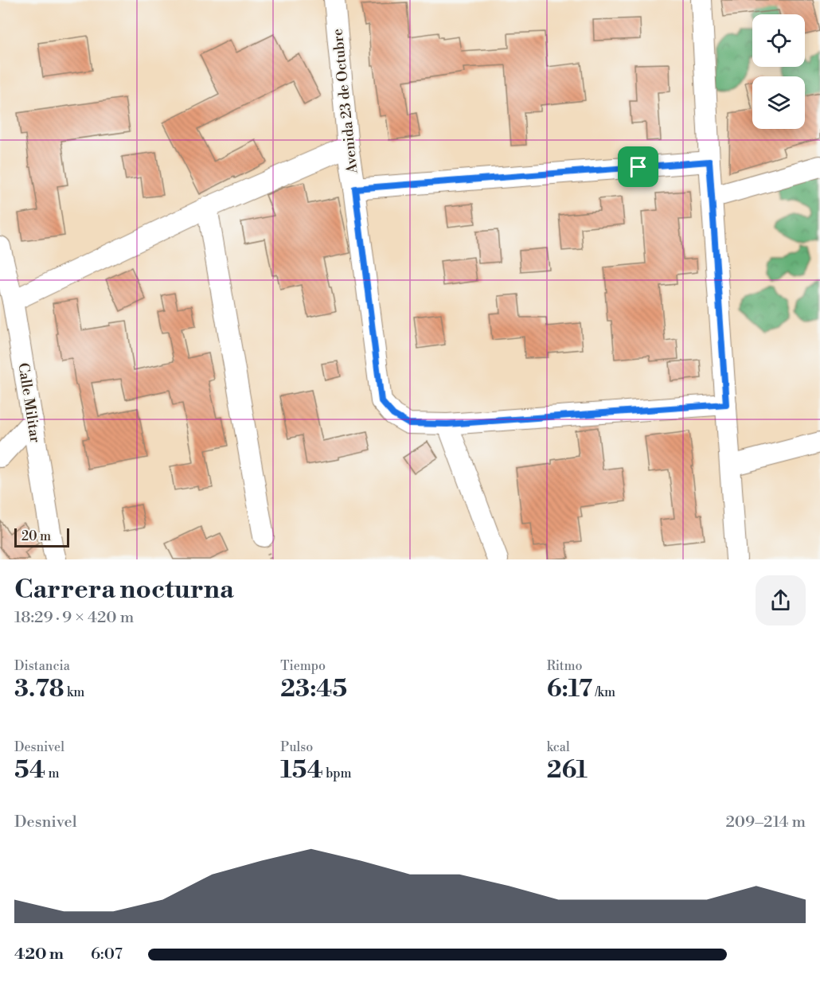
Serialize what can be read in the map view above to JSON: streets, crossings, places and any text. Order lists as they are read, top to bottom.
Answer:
{
  "streets": {
    "street": ["Avenida 23 de Octubre", "Calle Militar"]
  },
  "scale_bar": "20 m",
  "page": {
    "scale": "20 m",
    "heading": ["Carrera nocturna", "18:29 · 9 × 420 m"],
    "stats": [
      ["Distancia", "3.78 km"],
      ["Tiempo", "23:45"],
      ["Ritmo", "6:17 /km"],
      ["Desnivel", "54 m"],
      ["Pulso", "154 bpm"],
      ["kcal", "261"]
    ],
    "chart": ["Desnivel", "209–214 m"],
    "list": [
      {
        "name": "420 m",
        "note": "6:07"
      }
    ]
  }
}
